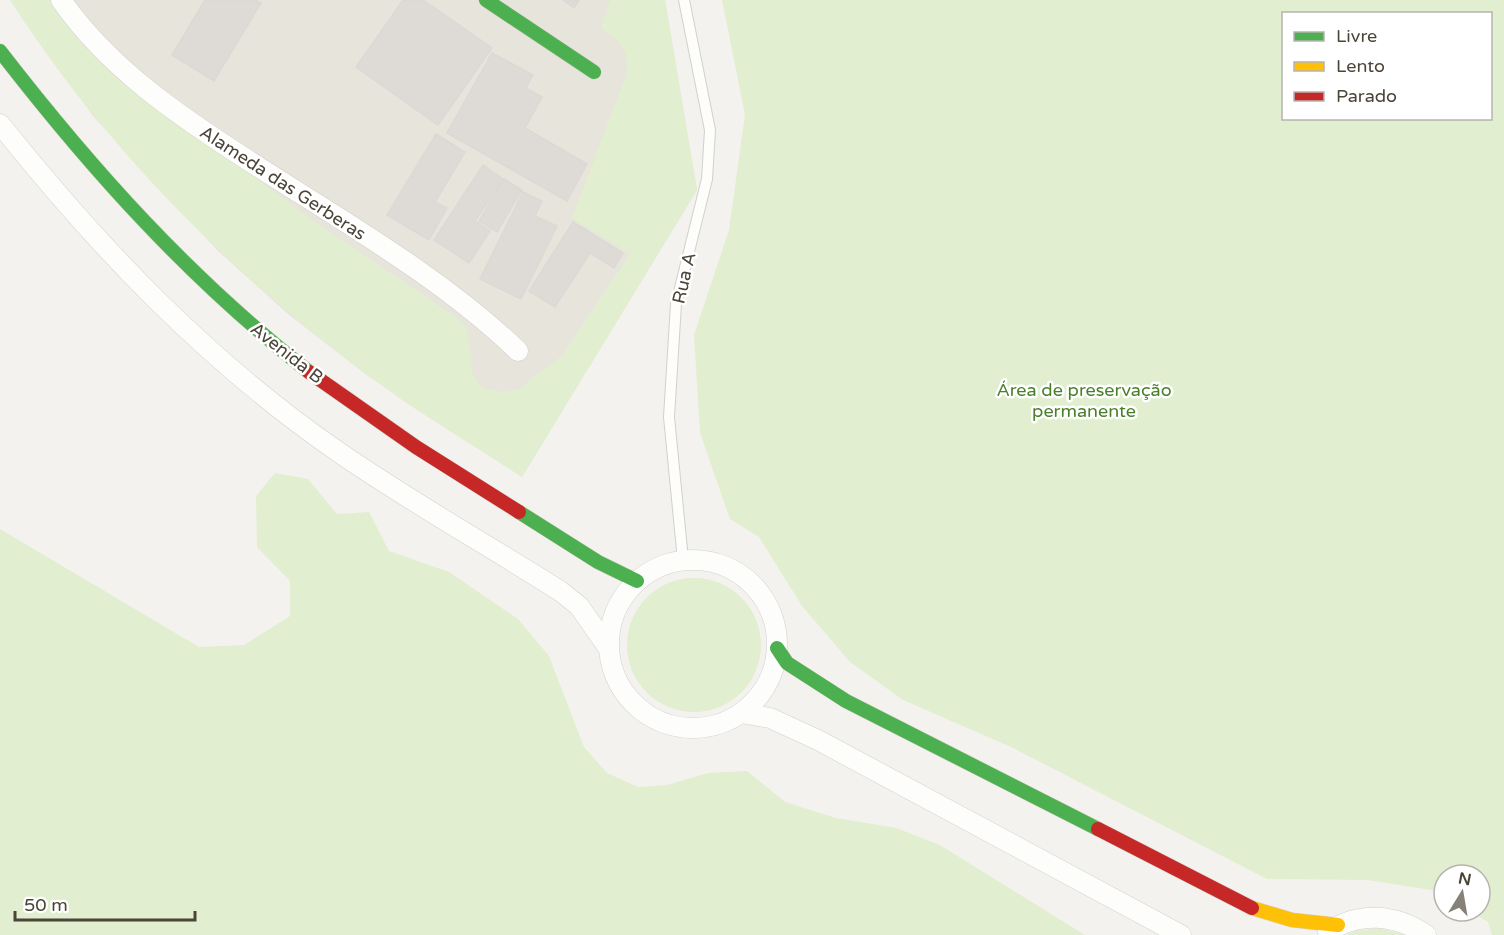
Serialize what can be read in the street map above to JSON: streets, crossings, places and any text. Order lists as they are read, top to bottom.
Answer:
{
  "streets": {
    "street": ["Alameda das Gerberas", "Avenida B"],
    "lane": ["Rua A"]
  },
  "crossings": [
    ["Rua A", "Avenida B"]
  ],
  "parks": ["Área de preservação permanente"],
  "legend": ["Livre", "Lento", "Parado"],
  "scale_bar": "50 m",
  "north": "top"
}
